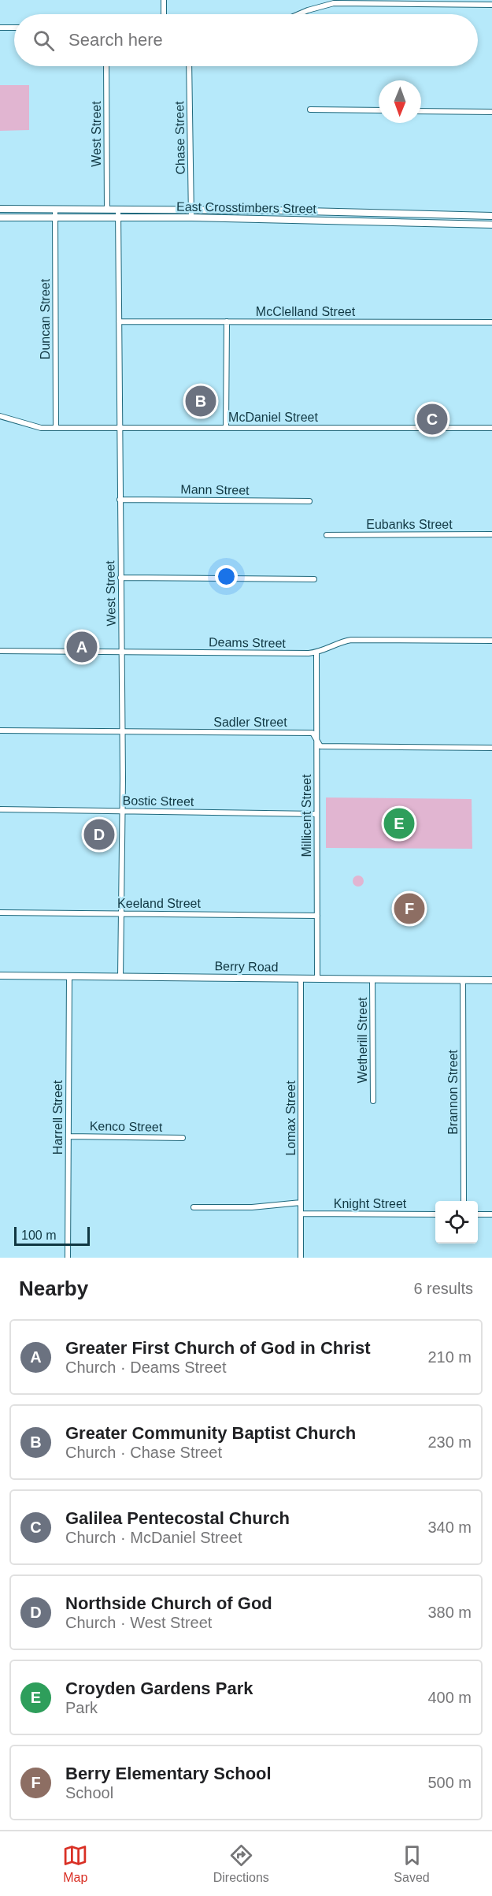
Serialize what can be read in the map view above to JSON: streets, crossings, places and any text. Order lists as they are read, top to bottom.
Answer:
{
  "streets": {
    "main road": ["East Crosstimbers Street", "Berry Road"],
    "street": [
      "West Street",
      "Chase Street",
      "McClelland Street",
      "Duncan Street",
      "McDaniel Street",
      "Mann Street",
      "Eubanks Street",
      "Deams Street",
      "Sadler Street",
      "Bostic Street",
      "Millicent Street",
      "Keeland Street",
      "Wetherill Street",
      "Brannon Street",
      "Harrell Street",
      "Lomax Street",
      "Kenco Street",
      "Knight Street"
    ]
  },
  "crossings": [
    ["West Street", "East Crosstimbers Street"],
    ["West Street", "McClelland Street"],
    ["West Street", "McDaniel Street"],
    ["West Street", "Mann Street"],
    ["West Street", "Deams Street"],
    ["West Street", "Sadler Street"],
    ["West Street", "Bostic Street"],
    ["West Street", "Keeland Street"],
    ["West Street", "Berry Road"],
    ["Chase Street", "East Crosstimbers Street"],
    ["East Crosstimbers Street", "Duncan Street"],
    ["Duncan Street", "McDaniel Street"],
    ["Deams Street", "Millicent Street"],
    ["Sadler Street", "Millicent Street"],
    ["Bostic Street", "Millicent Street"],
    ["Millicent Street", "Keeland Street"],
    ["Millicent Street", "Berry Road"],
    ["Berry Road", "Wetherill Street"],
    ["Berry Road", "Brannon Street"],
    ["Berry Road", "Harrell Street"],
    ["Berry Road", "Lomax Street"],
    ["Harrell Street", "Kenco Street"],
    ["Lomax Street", "Knight Street"]
  ],
  "scale_bar": "100 m",
  "north": "bottom",
  "page": {
    "search": "Search here",
    "pins": [
      "B",
      "C",
      "A",
      "E",
      "D",
      "F"
    ],
    "scale": "100 m",
    "heading": ["Nearby", "6 results"],
    "list": [
      {
        "mark": "A",
        "name": "Greater First Church of God in Christ",
        "note": "Church · Deams Street",
        "value": "210 m"
      },
      {
        "mark": "B",
        "name": "Greater Community Baptist Church",
        "note": "Church · Chase Street",
        "value": "230 m"
      },
      {
        "mark": "C",
        "name": "Galilea Pentecostal Church",
        "note": "Church · McDaniel Street",
        "value": "340 m"
      },
      {
        "mark": "D",
        "name": "Northside Church of God",
        "note": "Church · West Street",
        "value": "380 m"
      },
      {
        "mark": "E",
        "name": "Croyden Gardens Park",
        "note": "Park",
        "value": "400 m"
      },
      {
        "mark": "F",
        "name": "Berry Elementary School",
        "note": "School",
        "value": "500 m"
      }
    ],
    "nav": ["Map", "Directions", "Saved"]
  }
}
